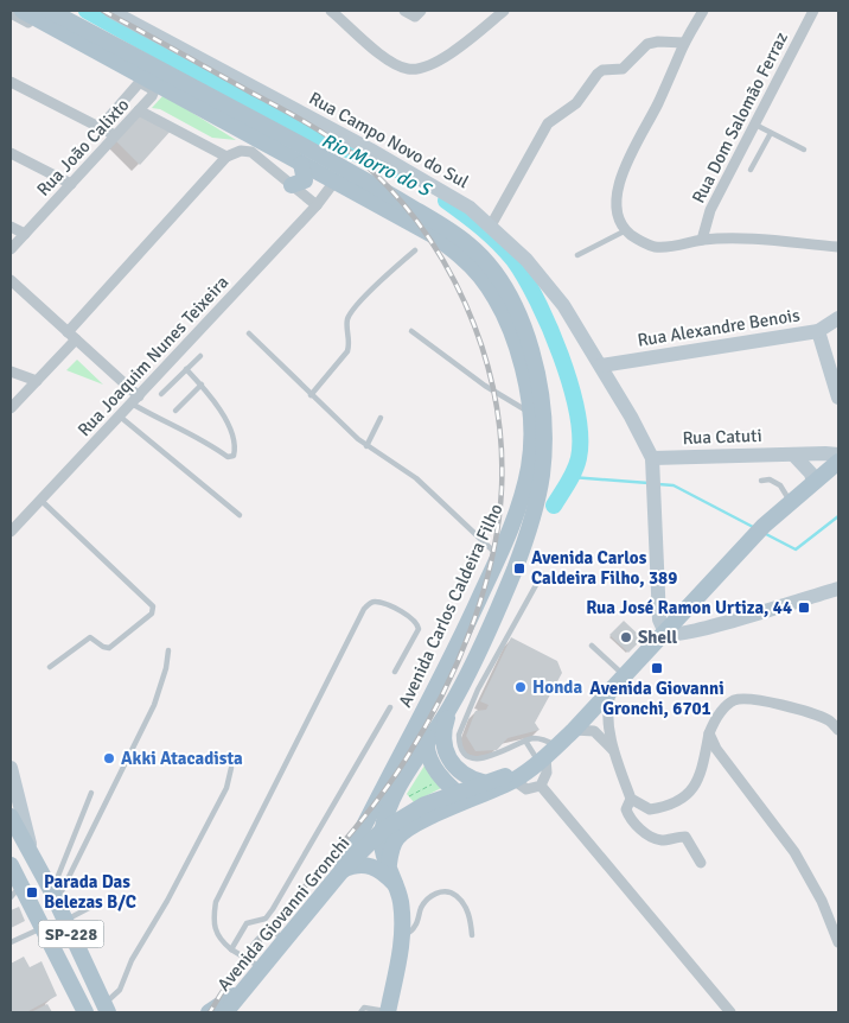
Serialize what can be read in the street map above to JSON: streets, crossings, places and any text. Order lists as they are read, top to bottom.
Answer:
{
  "streets": {
    "main road": ["Avenida Carlos Caldeira Filho", "Avenida Giovanni Gronchi", "SP-228"],
    "street": [
      "Rua Dom Salomão Ferraz",
      "Rua Campo Novo do Sul",
      "Rua João Calixto",
      "Rua Alexandre Benois",
      "Rua Joaquim Nunes Teixeira",
      "Rua Catuti"
    ]
  },
  "crossings": [
    ["Rua Campo Novo do Sul", "Rua Alexandre Benois"],
    ["Rua Campo Novo do Sul", "Rua Catuti"],
    ["Rua Campo Novo do Sul", "Avenida Giovanni Gronchi"],
    ["Rua Joaquim Nunes Teixeira", "Avenida Carlos Caldeira Filho"],
    ["Avenida Carlos Caldeira Filho", "Avenida Giovanni Gronchi"]
  ],
  "water": ["Rio Morro do S"],
  "places": {
    "transit": [
      "Avenida Carlos Caldeira Filho, 389",
      "Rua José Ramon Urtiza, 44",
      "Avenida Giovanni Gronchi, 6701",
      "Parada Das Belezas B/C"
    ],
    "other": ["Shell", "Honda", "Akki Atacadista"]
  }
}
